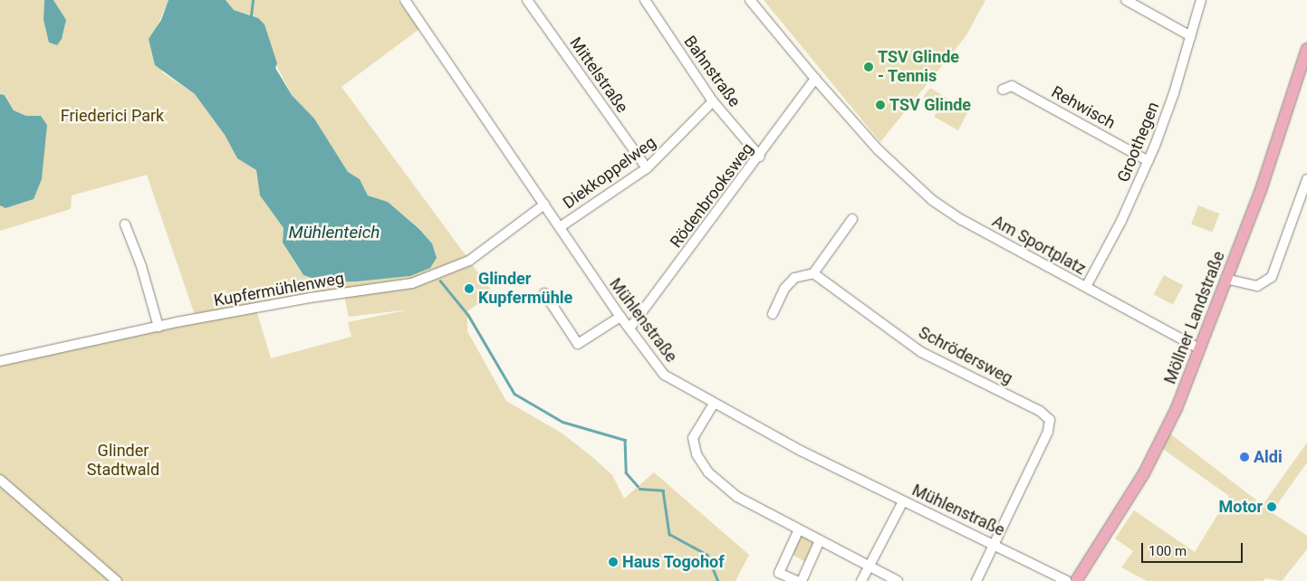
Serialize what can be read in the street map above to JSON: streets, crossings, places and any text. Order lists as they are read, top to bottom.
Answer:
{
  "streets": {
    "main road": ["Möllner Landstraße"],
    "street": [
      "Bahnstraße",
      "Mittelstraße",
      "Rehwisch",
      "Groothegen",
      "Diekkoppelweg",
      "Rödenbrooksweg",
      "Am Sportplatz",
      "Kupfermühlenweg",
      "Mühlenstraße",
      "Schrödersweg"
    ]
  },
  "crossings": [
    ["Bahnstraße", "Diekkoppelweg"],
    ["Bahnstraße", "Rödenbrooksweg"],
    ["Mittelstraße", "Diekkoppelweg"],
    ["Rehwisch", "Groothegen"],
    ["Groothegen", "Am Sportplatz"],
    ["Diekkoppelweg", "Mühlenstraße"],
    ["Rödenbrooksweg", "Am Sportplatz"],
    ["Rödenbrooksweg", "Mühlenstraße"],
    ["Am Sportplatz", "Möllner Landstraße"],
    ["Kupfermühlenweg", "Mühlenstraße"],
    ["Mühlenstraße", "Schrödersweg"]
  ],
  "water": ["Mühlenteich"],
  "parks": ["Friederici Park", "Glinder Stadtwald"],
  "places": [
    "TSV Glinde - Tennis",
    "TSV Glinde",
    "Glinder Kupfermühle",
    "Aldi",
    "Motor",
    "Haus Togohof"
  ],
  "scale_bar": "100 m"
}
